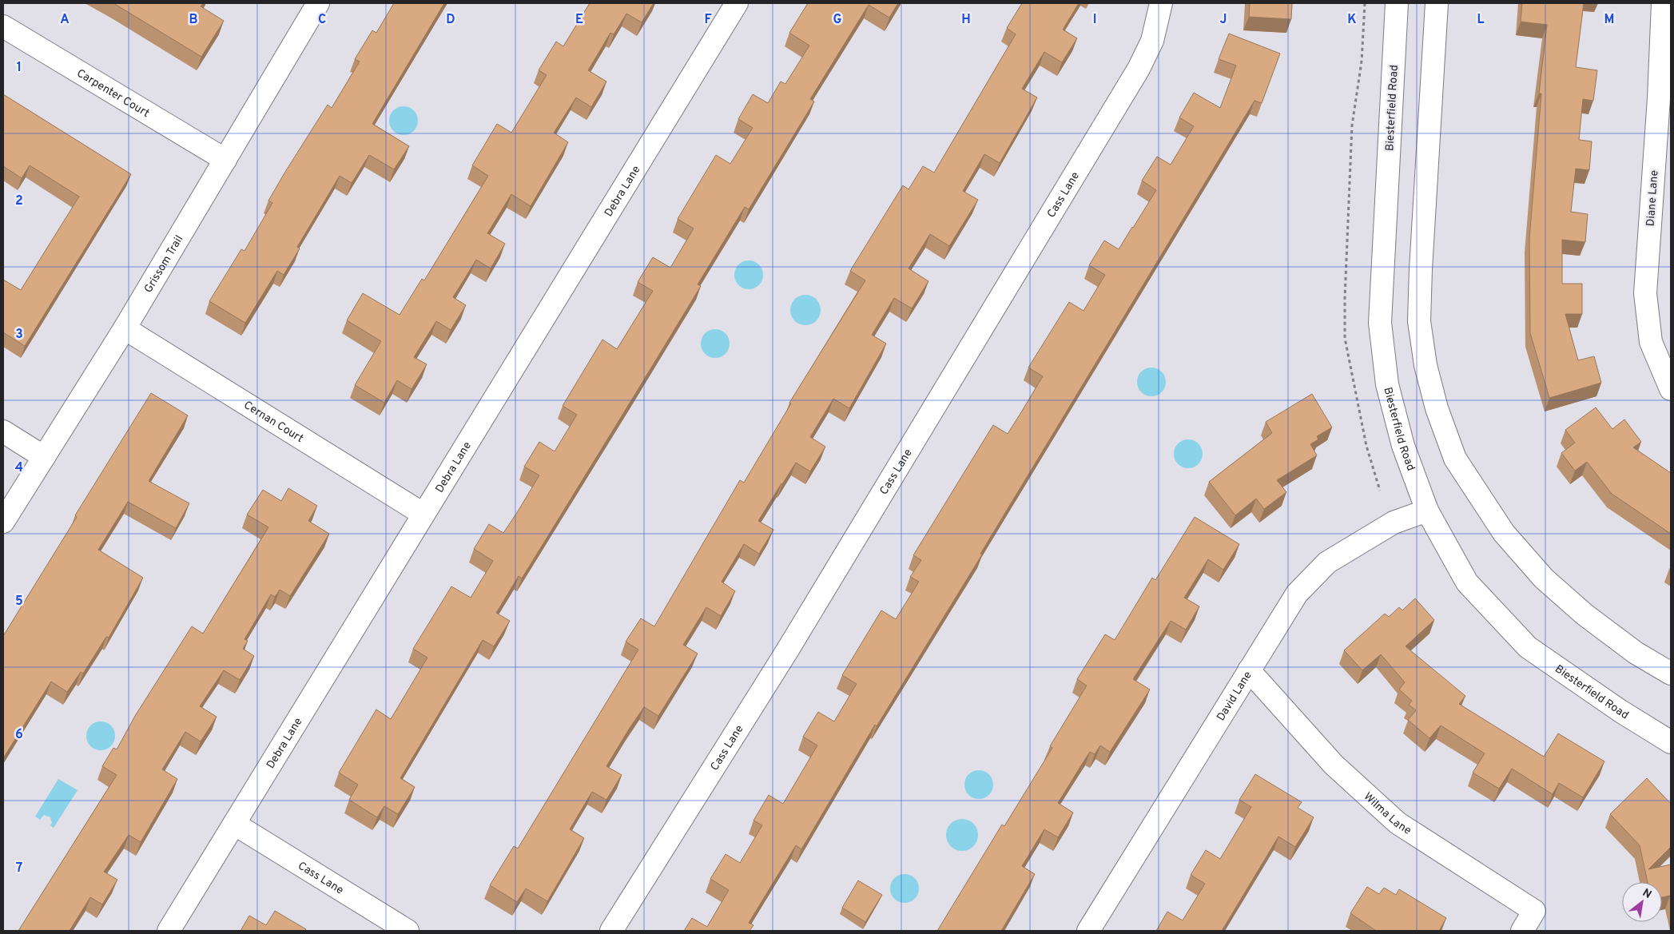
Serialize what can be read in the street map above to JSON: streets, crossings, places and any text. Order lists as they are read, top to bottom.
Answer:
{
  "streets": {
    "street": [
      "Carpenter Court",
      "Biesterfield Road",
      "Debra Lane",
      "Cass Lane",
      "Diane Lane",
      "Grissom Trail",
      "Cernan Court",
      "David Lane",
      "Wilma Lane"
    ]
  },
  "crossings": [
    ["Carpenter Court", "Grissom Trail"],
    ["Biesterfield Road", "David Lane"],
    ["Debra Lane", "Cass Lane"],
    ["Debra Lane", "Cernan Court"],
    ["Grissom Trail", "Cernan Court"],
    ["David Lane", "Wilma Lane"]
  ],
  "north": "top right",
  "grid": {
    "columns": [
      "A",
      "B",
      "C",
      "D",
      "E",
      "F",
      "G",
      "H",
      "I",
      "J",
      "K",
      "L",
      "M"
    ],
    "rows": [
      "1",
      "2",
      "3",
      "4",
      "5",
      "6",
      "7"
    ]
  }
}
